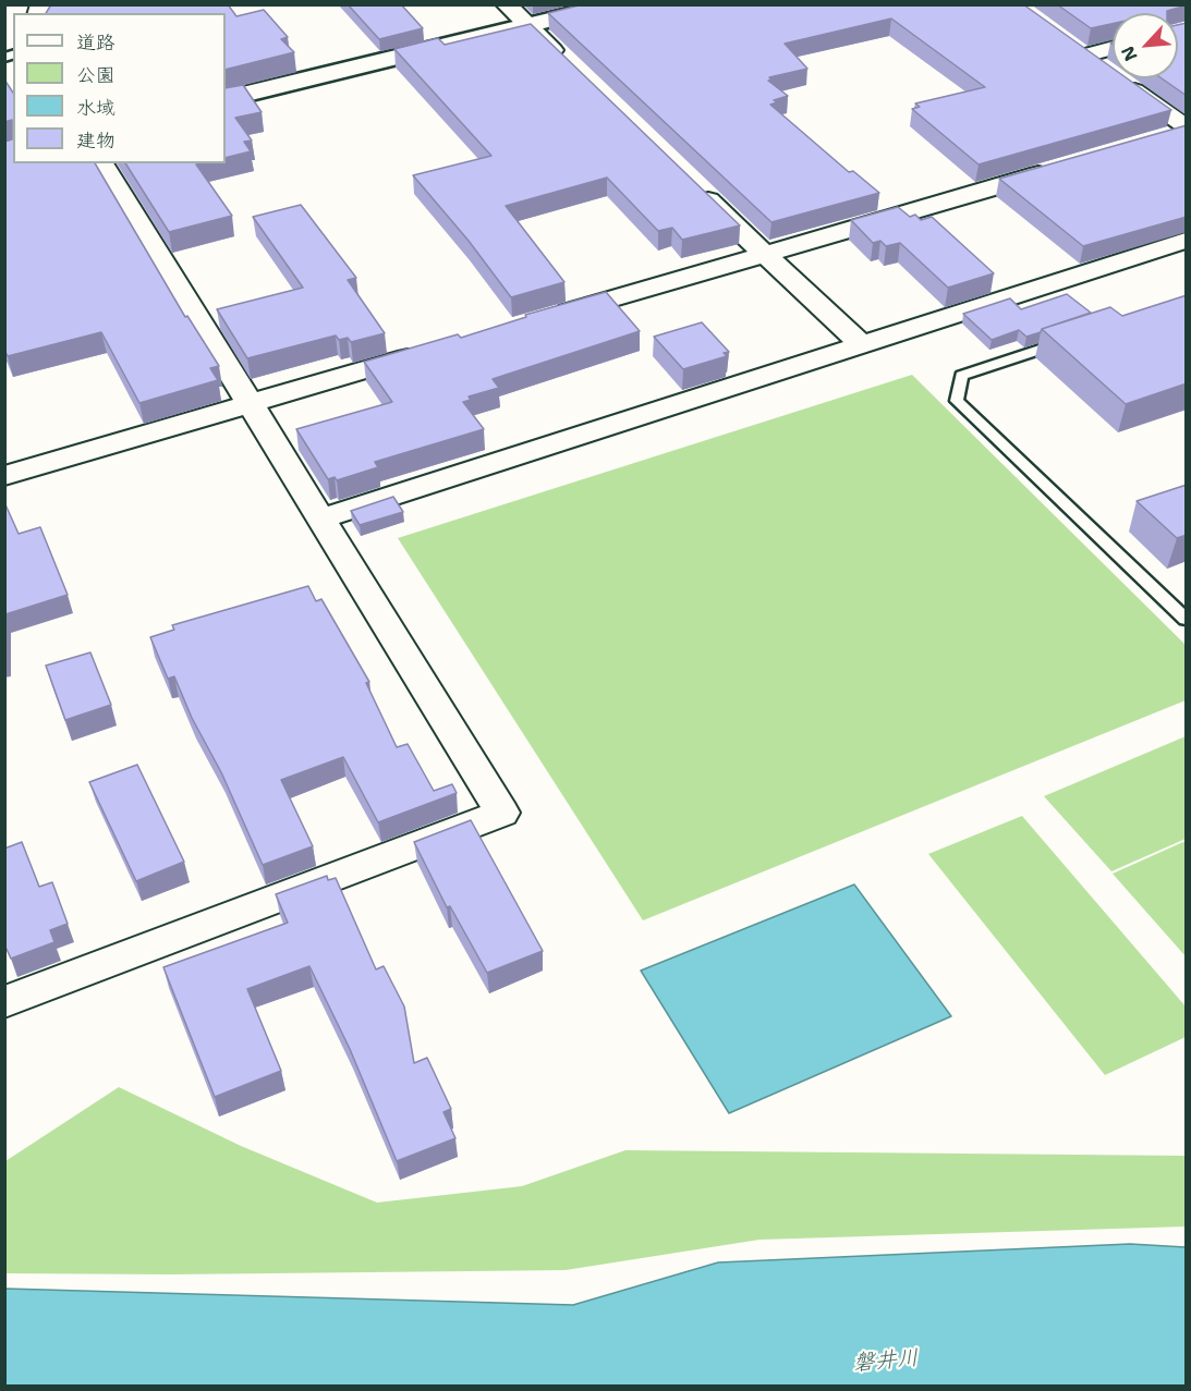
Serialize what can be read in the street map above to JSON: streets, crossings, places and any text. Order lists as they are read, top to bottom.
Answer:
{
  "water": ["磐井川"],
  "legend": [
    "道路",
    "公園",
    "水域",
    "建物"
  ],
  "north": "bottom left"
}
